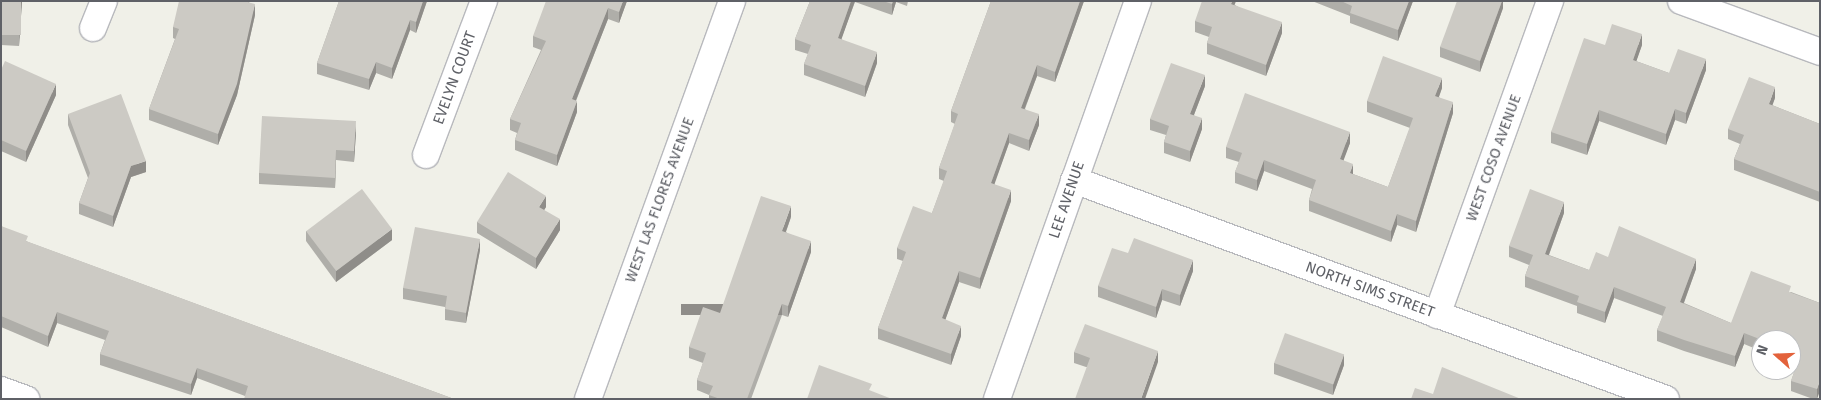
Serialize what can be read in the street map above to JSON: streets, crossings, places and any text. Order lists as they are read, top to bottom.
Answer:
{
  "streets": {
    "street": [
      "EVELYN COURT",
      "WEST COSO AVENUE",
      "WEST LAS FLORES AVENUE",
      "LEE AVENUE",
      "NORTH SIMS STREET"
    ]
  },
  "crossings": [
    ["WEST COSO AVENUE", "NORTH SIMS STREET"],
    ["LEE AVENUE", "NORTH SIMS STREET"]
  ],
  "north": "left"
}
